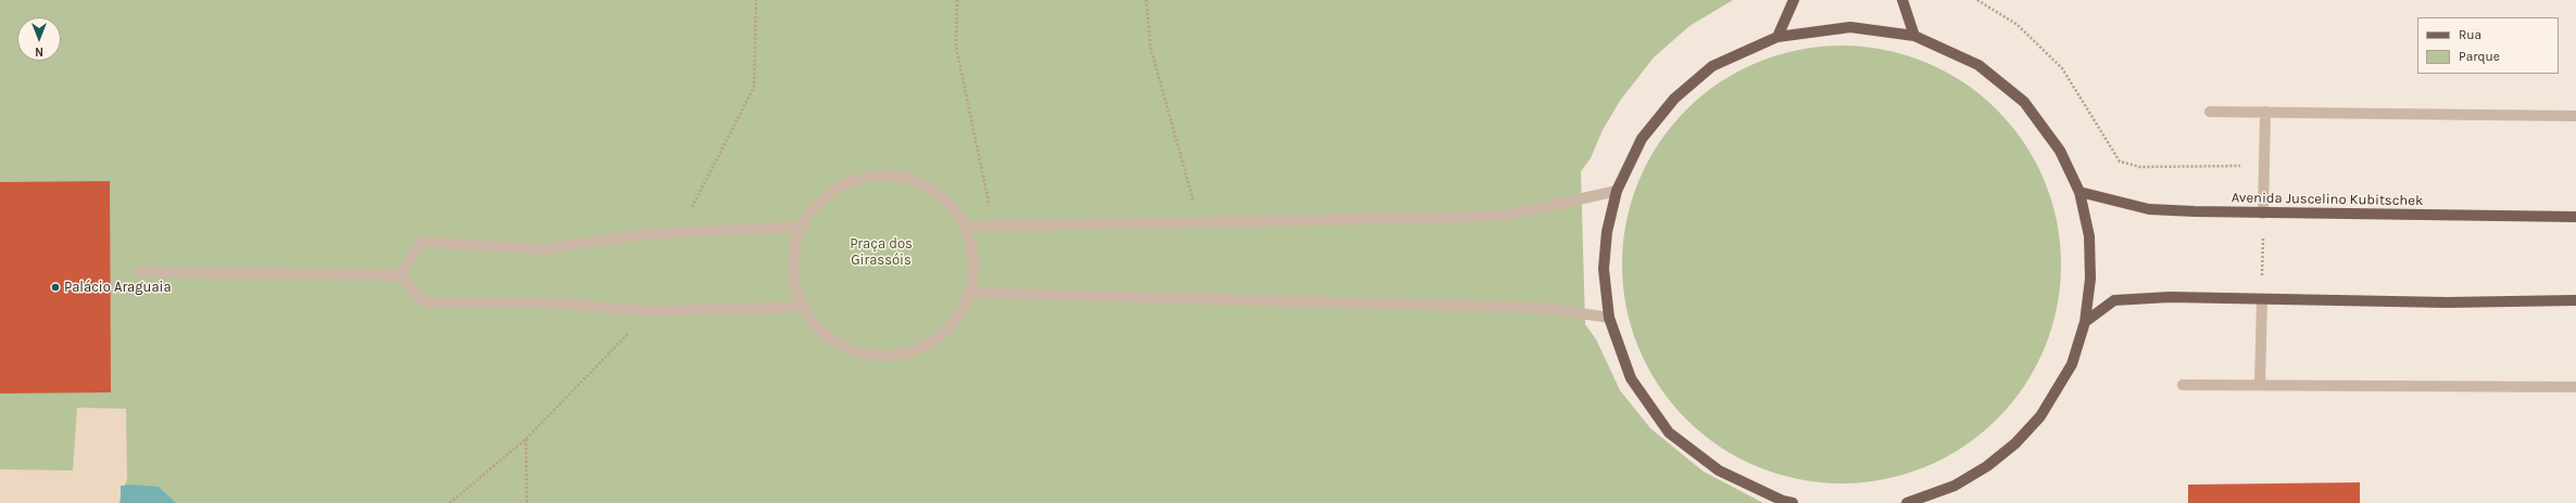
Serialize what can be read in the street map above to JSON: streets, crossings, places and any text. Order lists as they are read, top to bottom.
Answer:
{
  "streets": {
    "main road": ["Avenida Juscelino Kubitschek"]
  },
  "parks": ["Praça dos Girassóis"],
  "places": ["Palácio Araguaia"],
  "legend": ["Rua", "Parque"],
  "north": "bottom"
}
